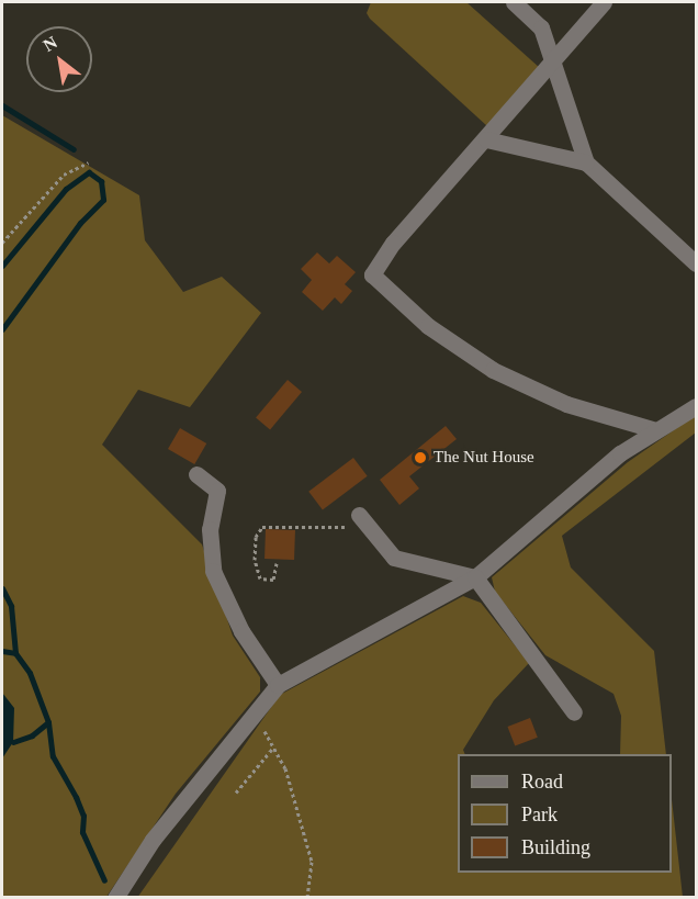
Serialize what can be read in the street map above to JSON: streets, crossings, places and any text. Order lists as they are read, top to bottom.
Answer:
{
  "places": ["The Nut House"],
  "legend": ["Road", "Park", "Building"],
  "north": "top left"
}
